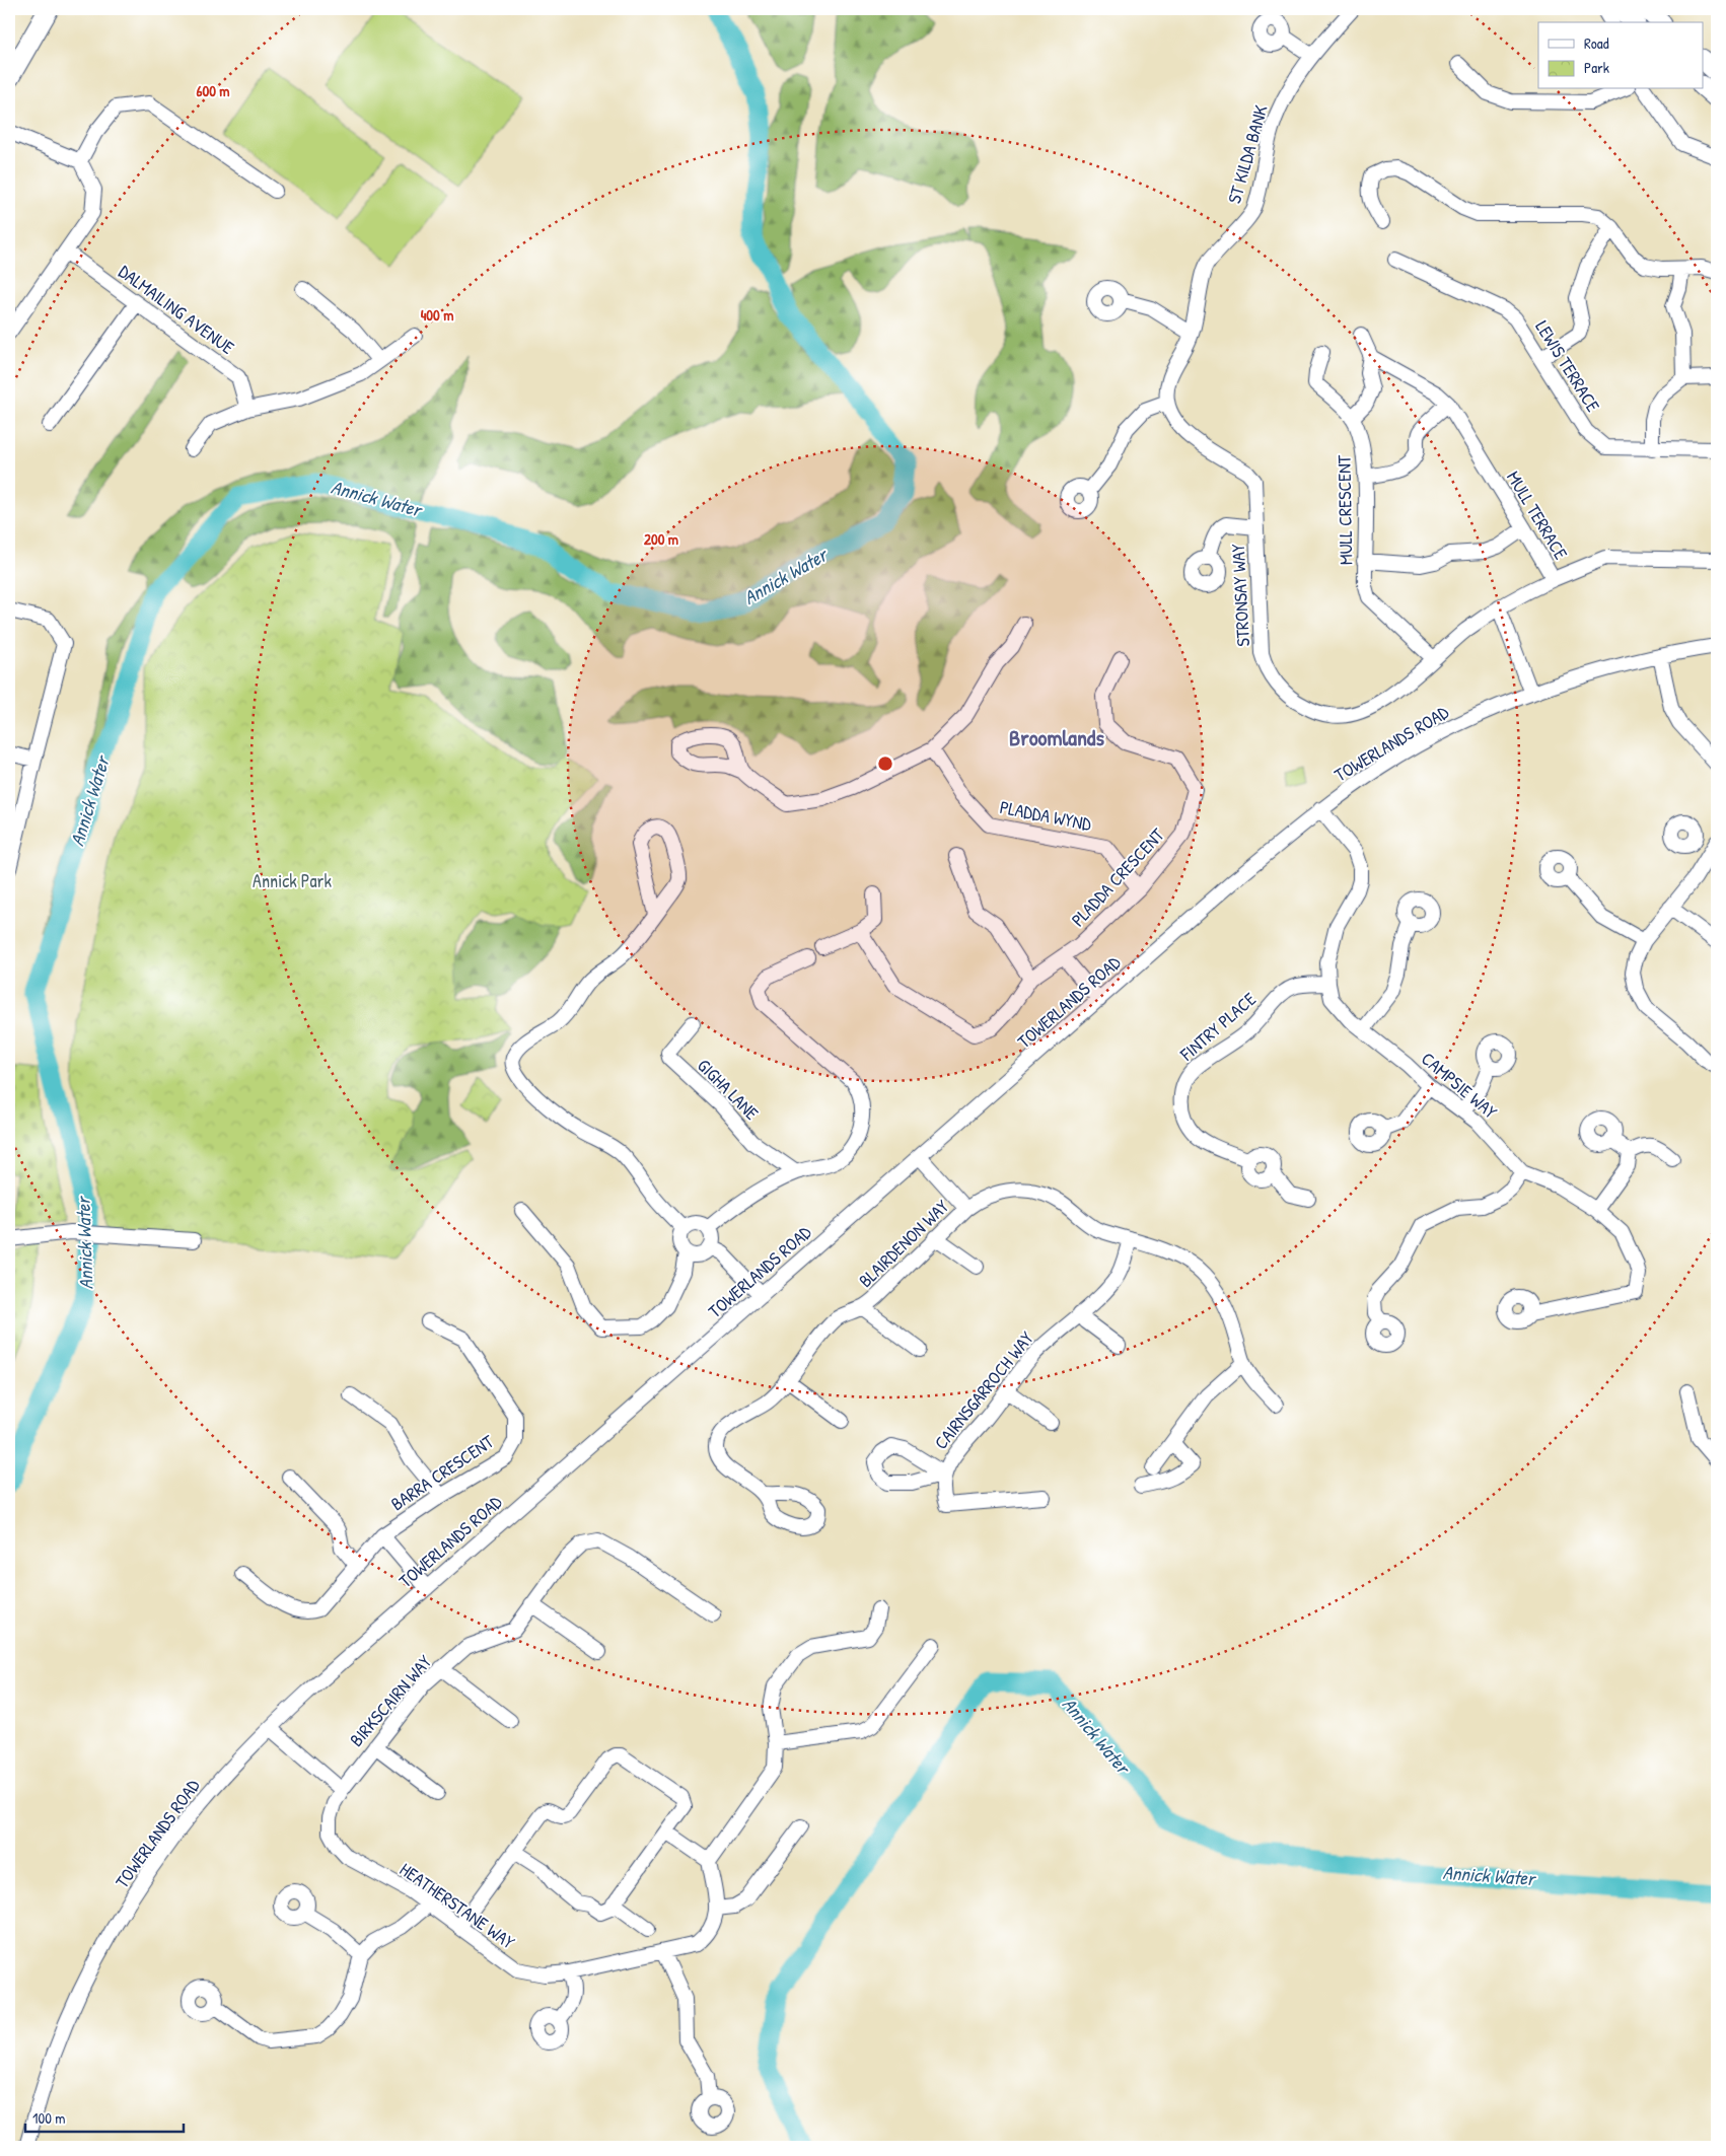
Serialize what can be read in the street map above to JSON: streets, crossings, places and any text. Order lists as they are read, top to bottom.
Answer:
{
  "streets": {
    "street": [
      "ST KILDA BANK",
      "DALMAILING AVENUE",
      "LEWIS TERRACE",
      "MULL CRESCENT",
      "MULL TERRACE",
      "STRONSAY WAY",
      "TOWERLANDS ROAD",
      "PLADDA WYND",
      "PLADDA CRESCENT",
      "FINTRY PLACE",
      "CAMPSIE WAY",
      "GIGHA LANE",
      "BLAIRDENON WAY",
      "CAIRNSGARROCH WAY",
      "BARRA CRESCENT",
      "BIRKSCAIRN WAY",
      "HEATHERSTANE WAY"
    ]
  },
  "crossings": [
    ["ST KILDA BANK", "STRONSAY WAY"],
    ["MULL CRESCENT", "STRONSAY WAY"],
    ["MULL TERRACE", "STRONSAY WAY"],
    ["TOWERLANDS ROAD", "CAMPSIE WAY"],
    ["TOWERLANDS ROAD", "BLAIRDENON WAY"],
    ["PLADDA WYND", "PLADDA CRESCENT"],
    ["FINTRY PLACE", "CAMPSIE WAY"],
    ["BIRKSCAIRN WAY", "HEATHERSTANE WAY"]
  ],
  "districts": ["Broomlands"],
  "water": ["Annick Water"],
  "parks": ["Annick Park"],
  "legend": ["Road", "Park"],
  "scale_bar": "100 m",
  "rings": ["600 m", "400 m", "200 m"]
}
